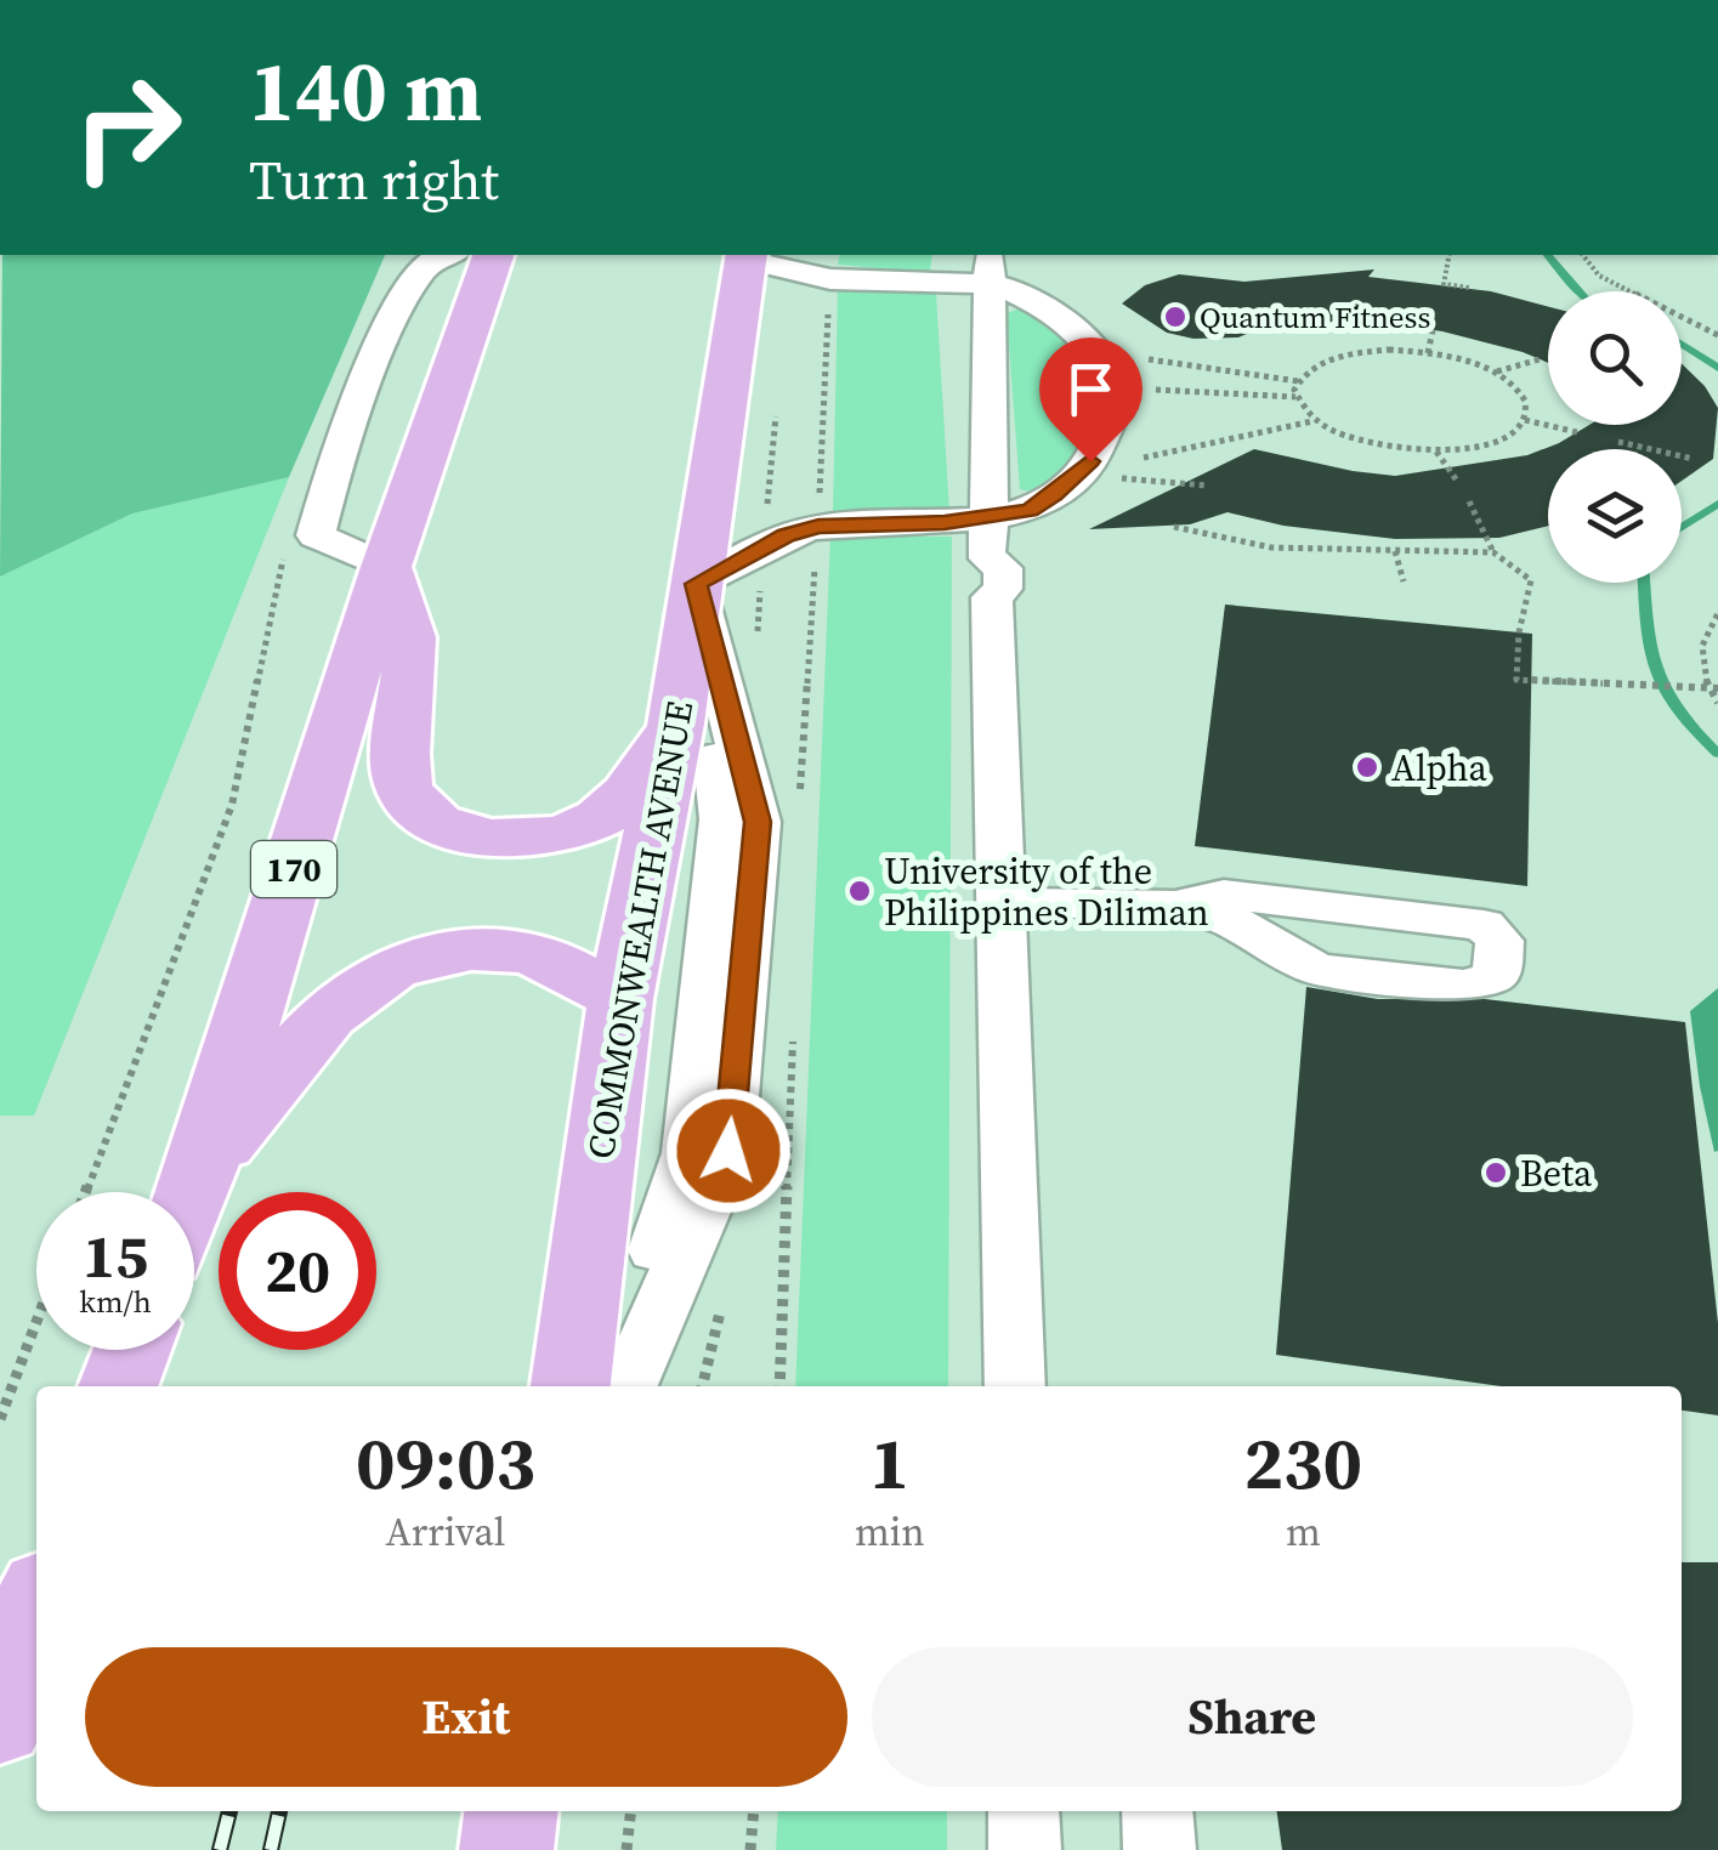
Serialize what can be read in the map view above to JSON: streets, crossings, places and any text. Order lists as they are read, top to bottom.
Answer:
{
  "streets": {
    "main road": ["170", "COMMONWEALTH AVENUE"]
  },
  "places": [
    "Quantum Fitness",
    "Alpha",
    "University of the Philippines Diliman",
    "Beta"
  ],
  "page": {
    "turn": ["140 m", "Turn right"],
    "speed": "15 km/h",
    "limit": "20",
    "eta": [
      "09:03",
      "Arrival",
      "1",
      "min",
      "230",
      "m"
    ],
    "buttons": ["Exit", "Share"]
  }
}
